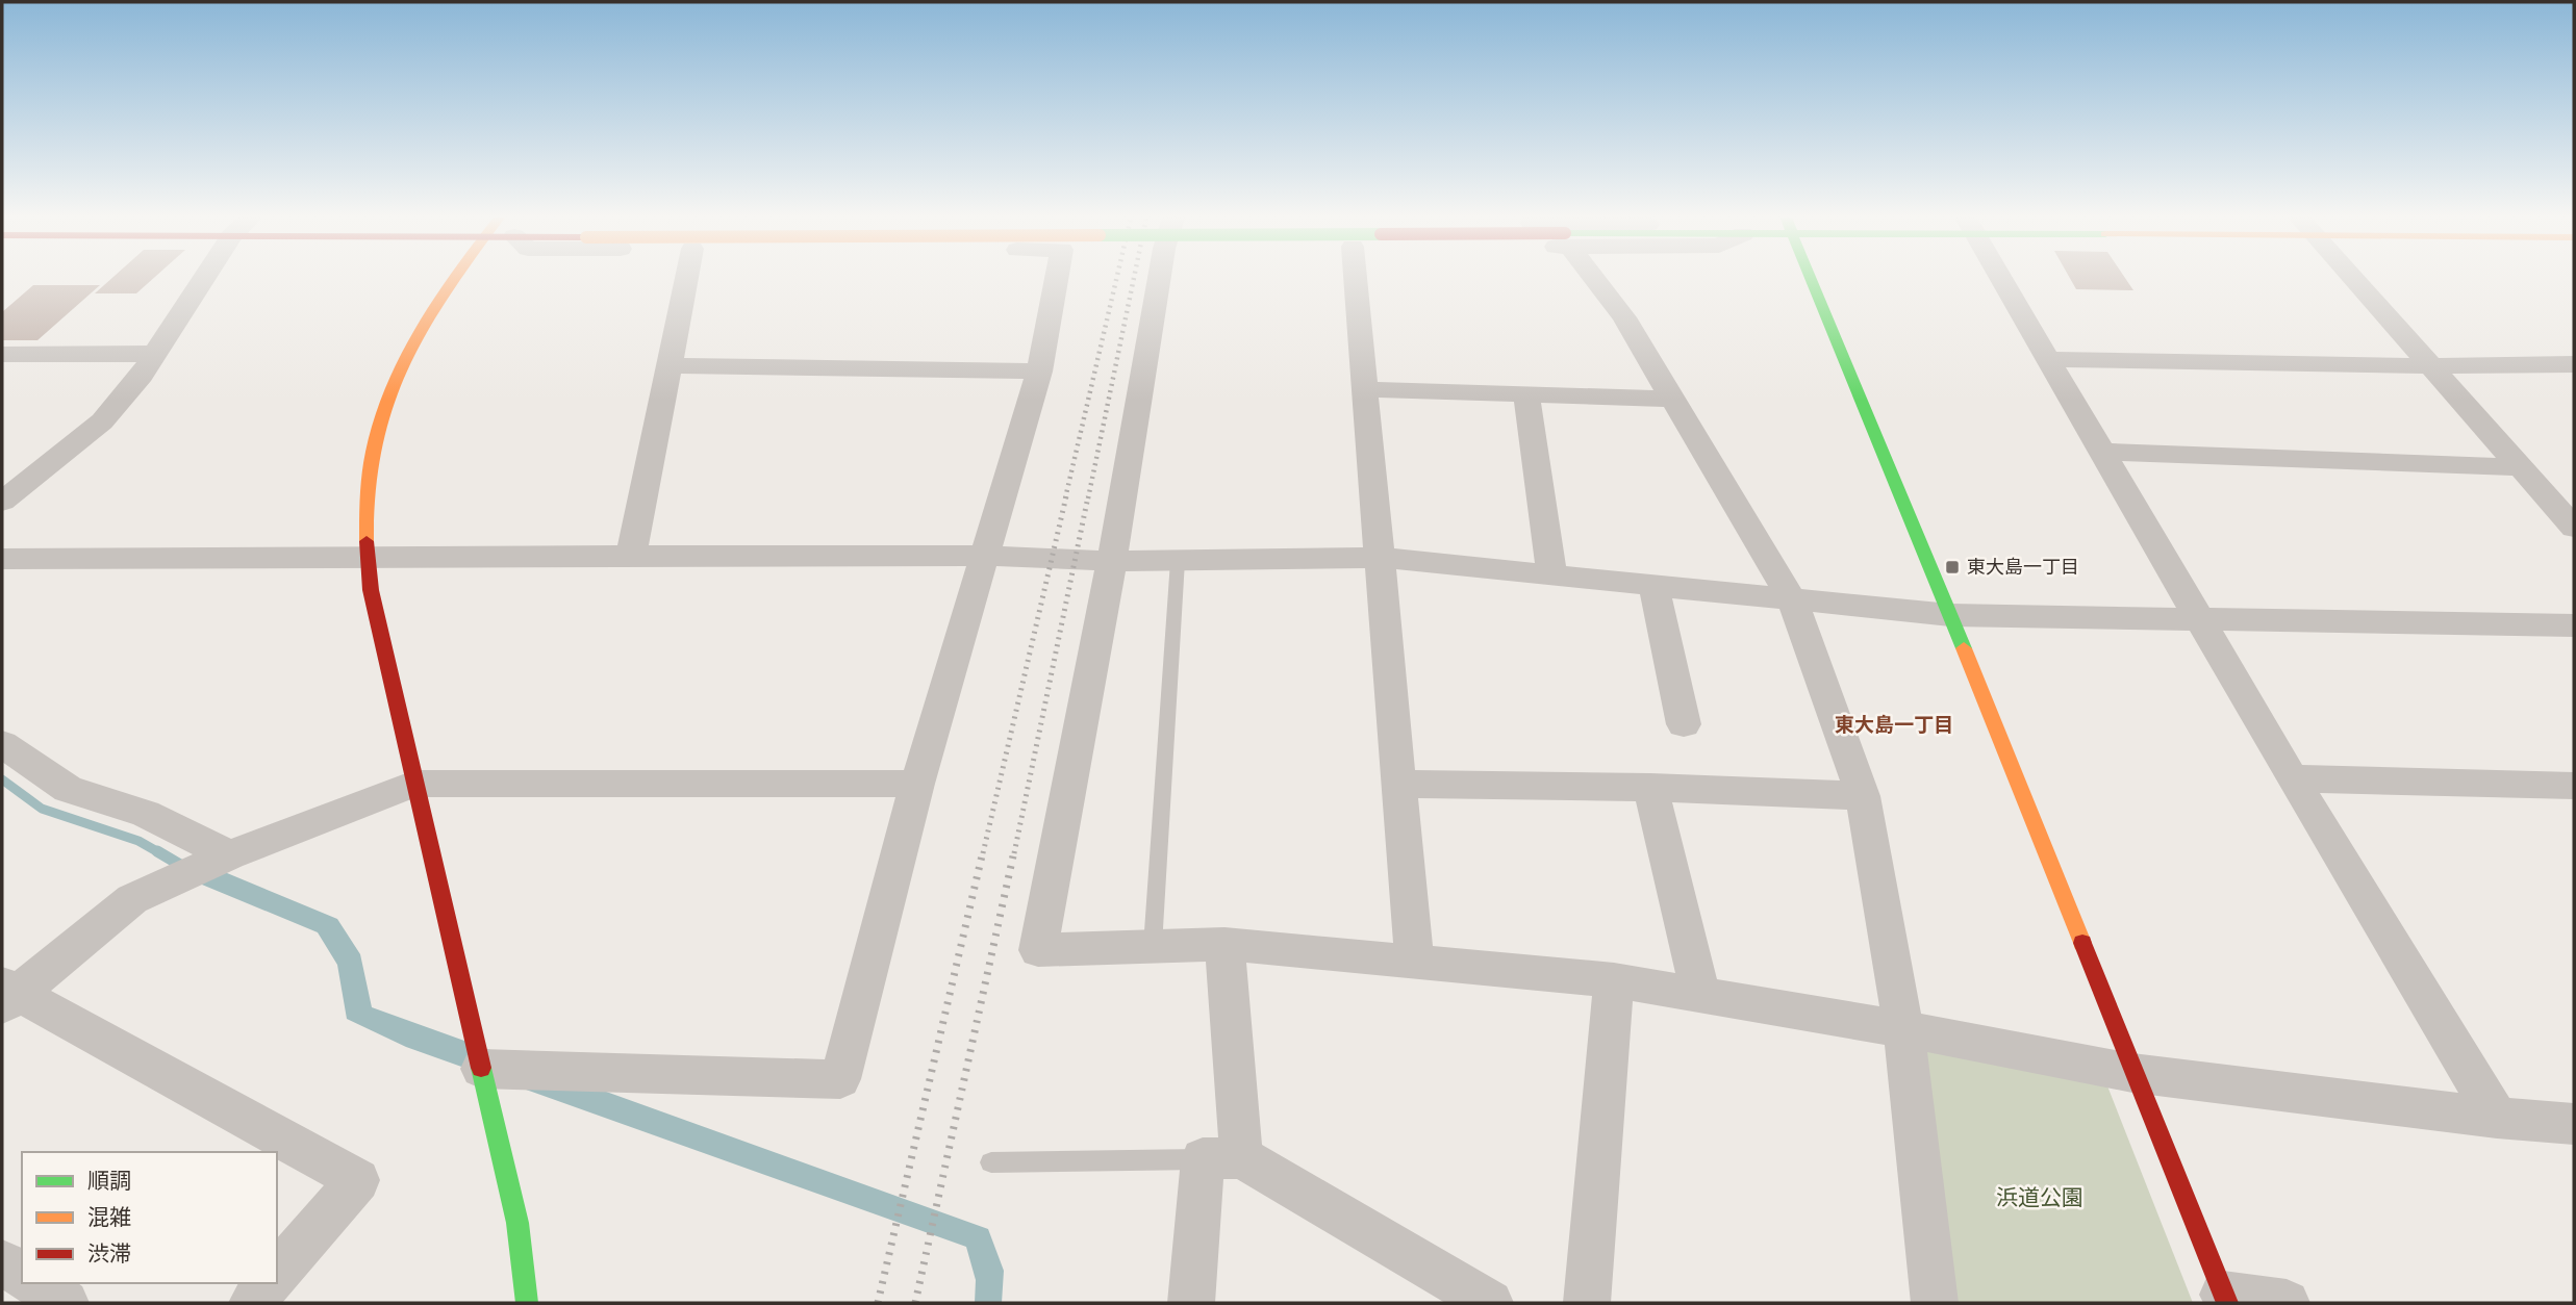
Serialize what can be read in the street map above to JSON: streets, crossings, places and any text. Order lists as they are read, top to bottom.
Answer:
{
  "districts": ["東大島一丁目"],
  "parks": ["浜道公園"],
  "places": {
    "transit": ["東大島一丁目"]
  },
  "legend": ["順調", "混雑", "渋滞"]
}
